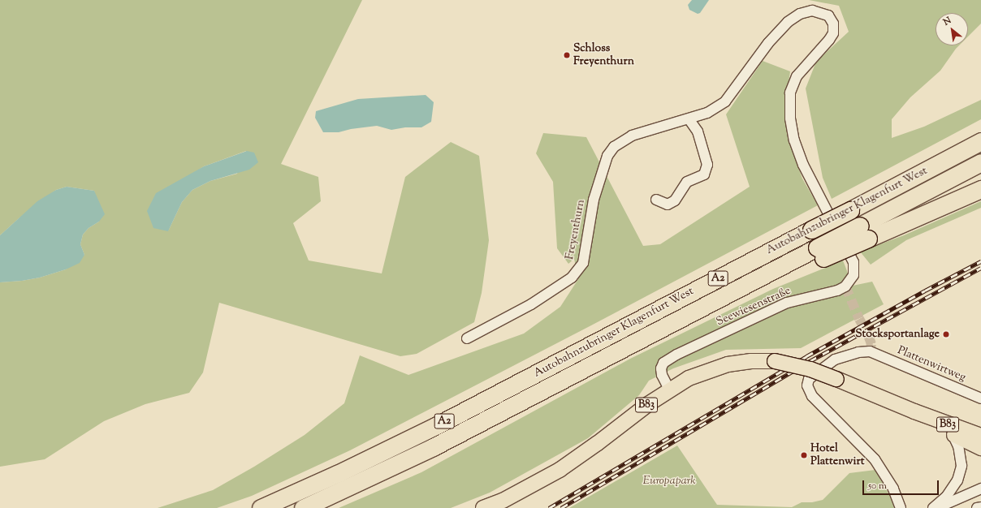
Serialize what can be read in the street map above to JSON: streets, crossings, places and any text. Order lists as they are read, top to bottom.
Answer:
{
  "streets": {
    "highway": ["Autobahnzubringer Klagenfurt West", "A2"],
    "main road": ["B83"],
    "street": ["Freyenthurn", "Seewiesenstraße", "Plattenwirtweg"]
  },
  "crossings": [
    ["Freyenthurn", "Seewiesenstraße"],
    ["Seewiesenstraße", "B83"]
  ],
  "parks": ["Europapark"],
  "places": ["Schloss Freyenthurn", "Stocksportanlage", "Hotel Plattenwirt"],
  "scale_bar": "50 m",
  "north": "top left"
}
